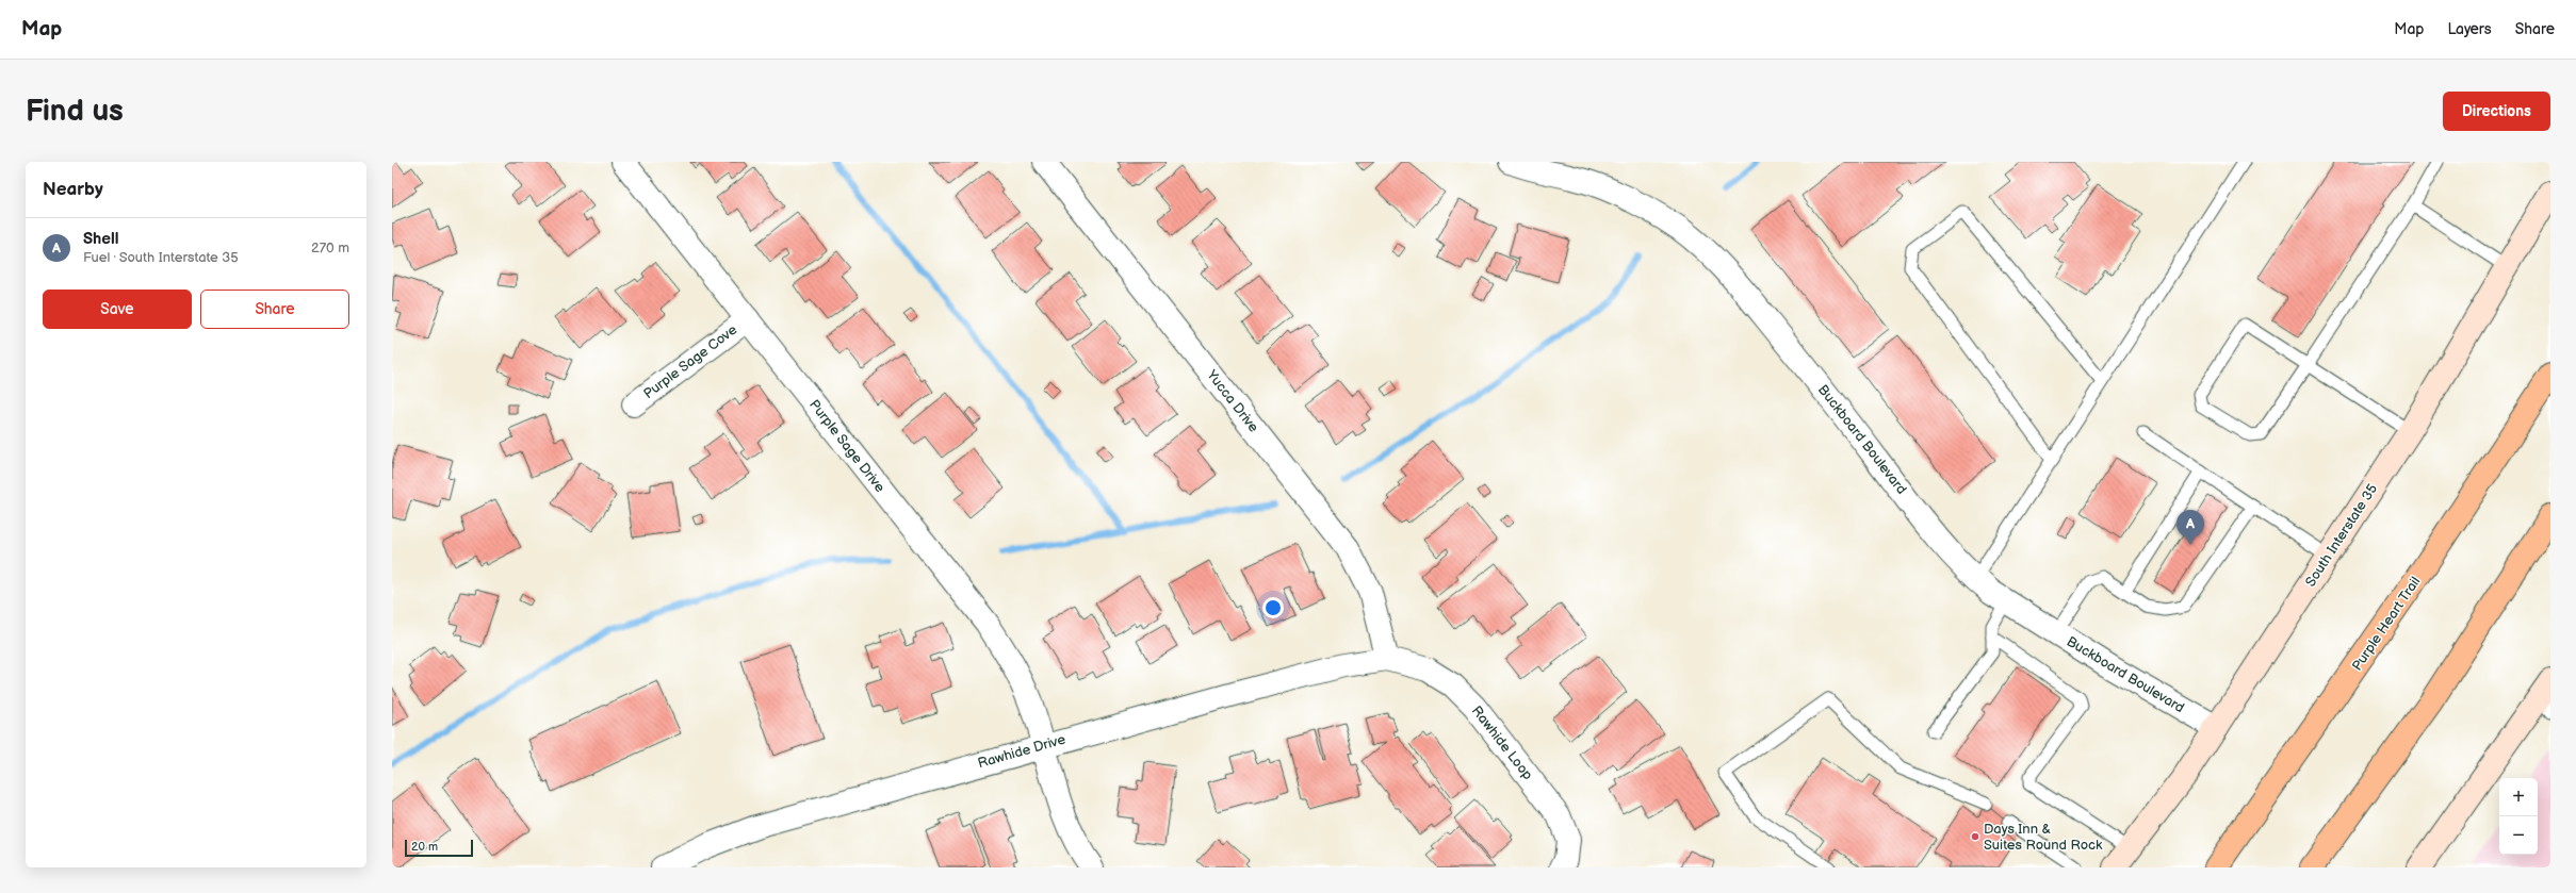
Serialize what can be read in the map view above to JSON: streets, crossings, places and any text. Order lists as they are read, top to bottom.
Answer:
{
  "streets": {
    "highway": ["Purple Heart Trail"],
    "main road": ["South Interstate 35"],
    "street": [
      "Purple Sage Cove",
      "Yucca Drive",
      "Buckboard Boulevard",
      "Purple Sage Drive",
      "Rawhide Loop",
      "Rawhide Drive"
    ]
  },
  "crossings": [
    ["Purple Sage Cove", "Purple Sage Drive"],
    ["Yucca Drive", "Rawhide Loop"],
    ["Yucca Drive", "Rawhide Drive"],
    ["Buckboard Boulevard", "South Interstate 35"],
    ["Purple Sage Drive", "Rawhide Drive"],
    ["Rawhide Loop", "Rawhide Drive"]
  ],
  "places": ["Days Inn & Suites Round Rock"],
  "scale_bar": "20 m",
  "page": {
    "header": "Map",
    "nav": ["Map", "Layers", "Share"],
    "buttons": [
      "Directions",
      ["Save", "Share"]
    ],
    "title": "Find us",
    "heading": "Nearby",
    "list": [
      {
        "mark": "A",
        "name": "Shell",
        "note": "Fuel · South Interstate 35",
        "value": "270 m"
      }
    ],
    "pins": "A",
    "map_buttons": ["+", "−"],
    "scale": "20 m"
  }
}
